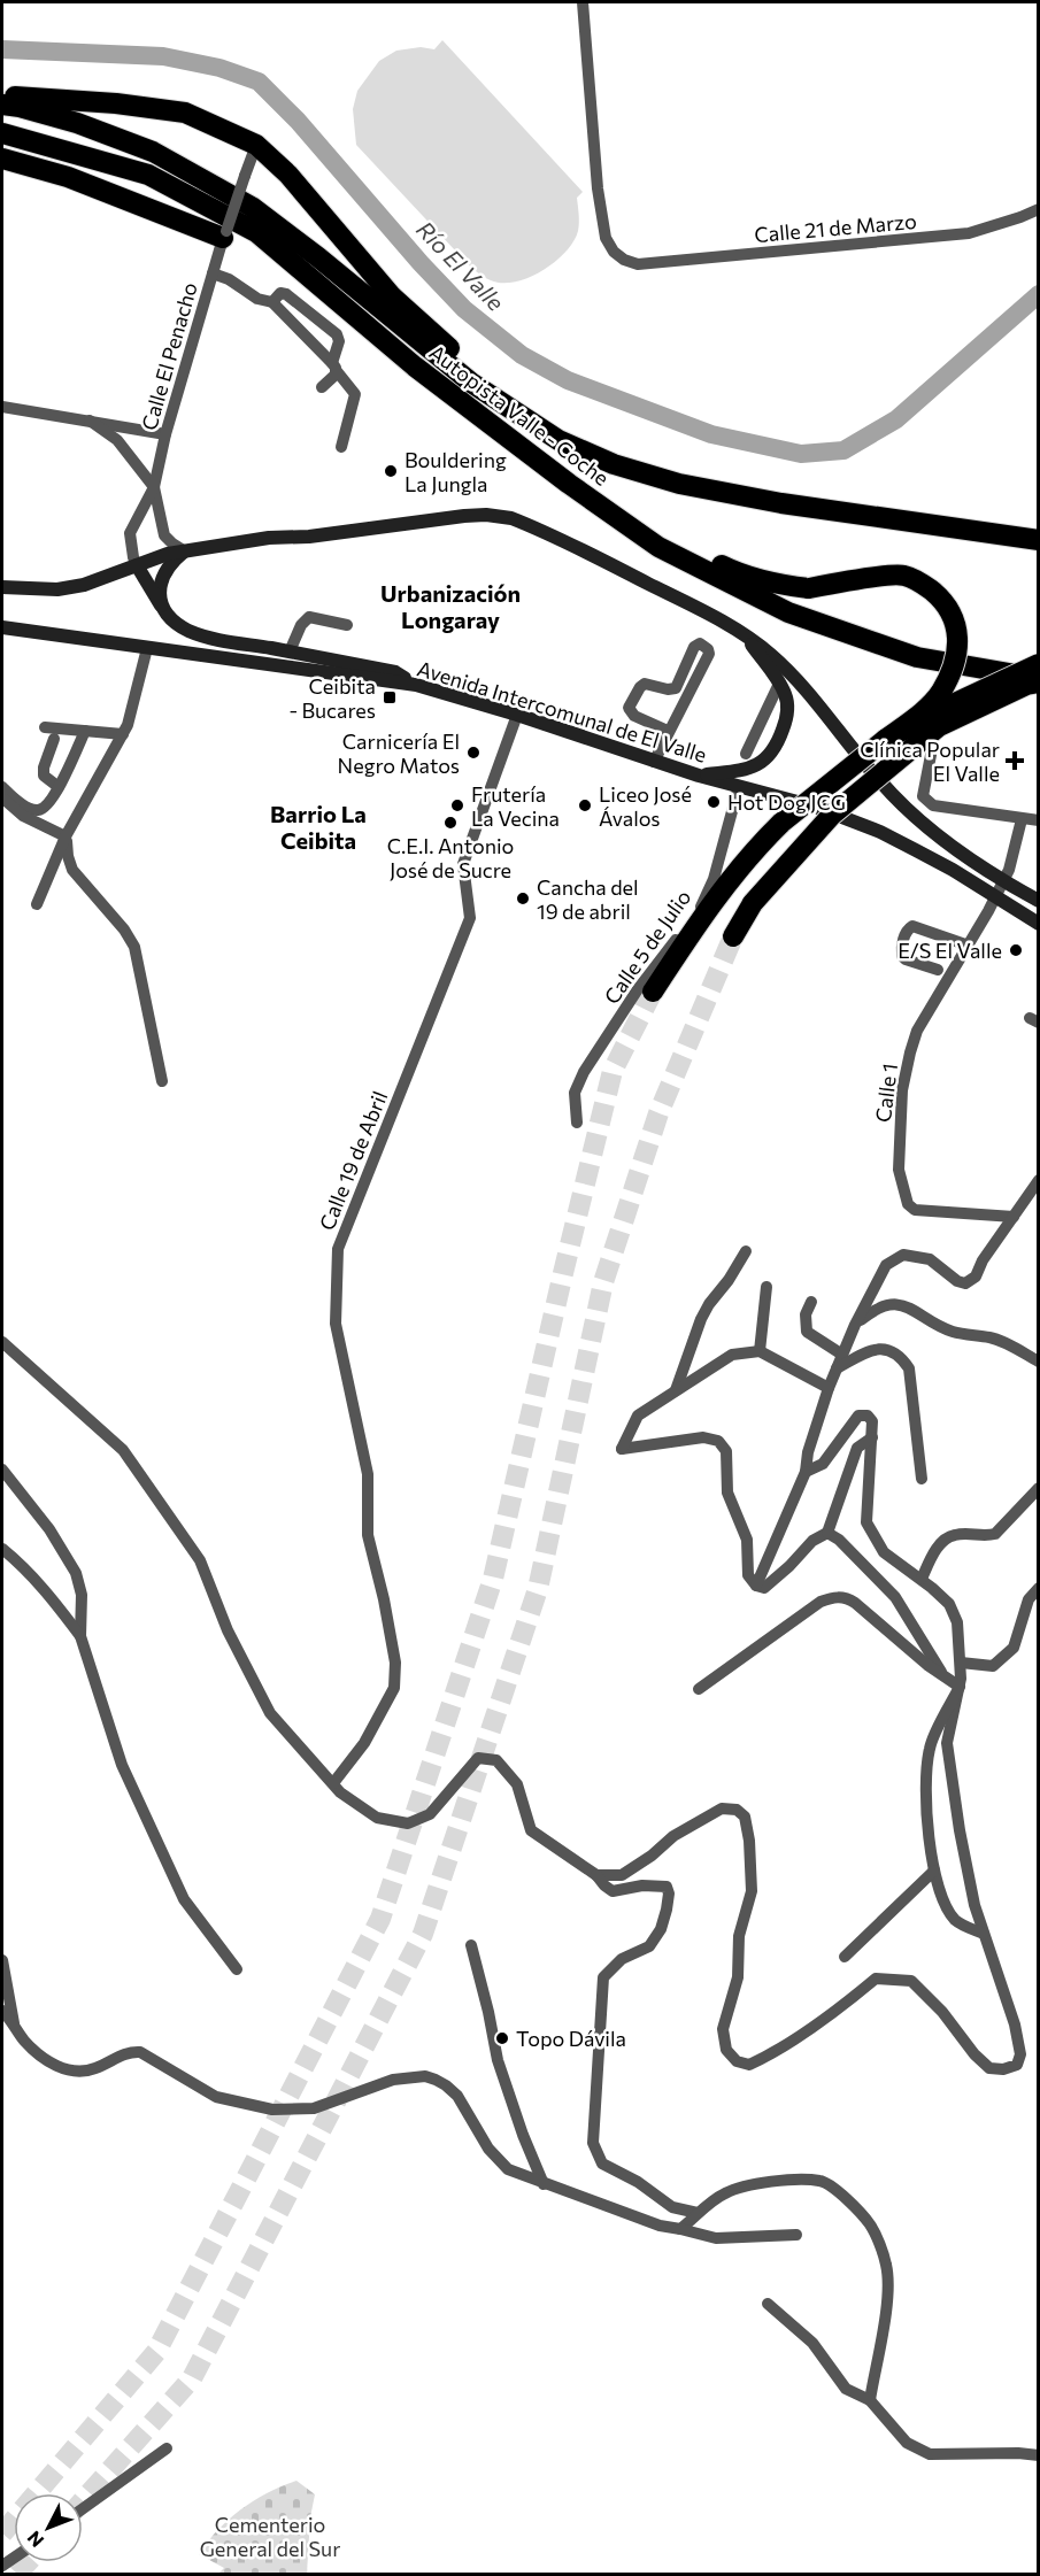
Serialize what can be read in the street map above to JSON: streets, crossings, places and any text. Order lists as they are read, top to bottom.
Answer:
{
  "streets": {
    "highway": ["Autopista Valle - Coche"],
    "main road": ["Avenida Intercomunal de El Valle"],
    "street": [
      "Calle 21 de Marzo",
      "Calle El Penacho",
      "Calle 5 de Julio",
      "Calle 1",
      "Calle 19 de Abril"
    ]
  },
  "crossings": [
    ["Avenida Intercomunal de El Valle", "Calle 5 de Julio"],
    ["Avenida Intercomunal de El Valle", "Calle 1"],
    ["Avenida Intercomunal de El Valle", "Calle 19 de Abril"]
  ],
  "districts": ["Urbanización Longaray", "Barrio La Ceibita"],
  "water": ["Río El Valle"],
  "parks": ["Cementerio General del Sur"],
  "places": {
    "other": [
      "Bouldering La Jungla",
      "Carnicería El Negro Matos",
      "Hot Dog JCG",
      "Frutería La Vecina",
      "Liceo José Ávalos",
      "C.E.I. Antonio José de Sucre",
      "Cancha del 19 de abril",
      "E/S El Valle",
      "Topo Dávila"
    ],
    "transit": ["Ceibita - Bucares"],
    "health": ["Clínica Popular El Valle"]
  },
  "north": "bottom left"
}
